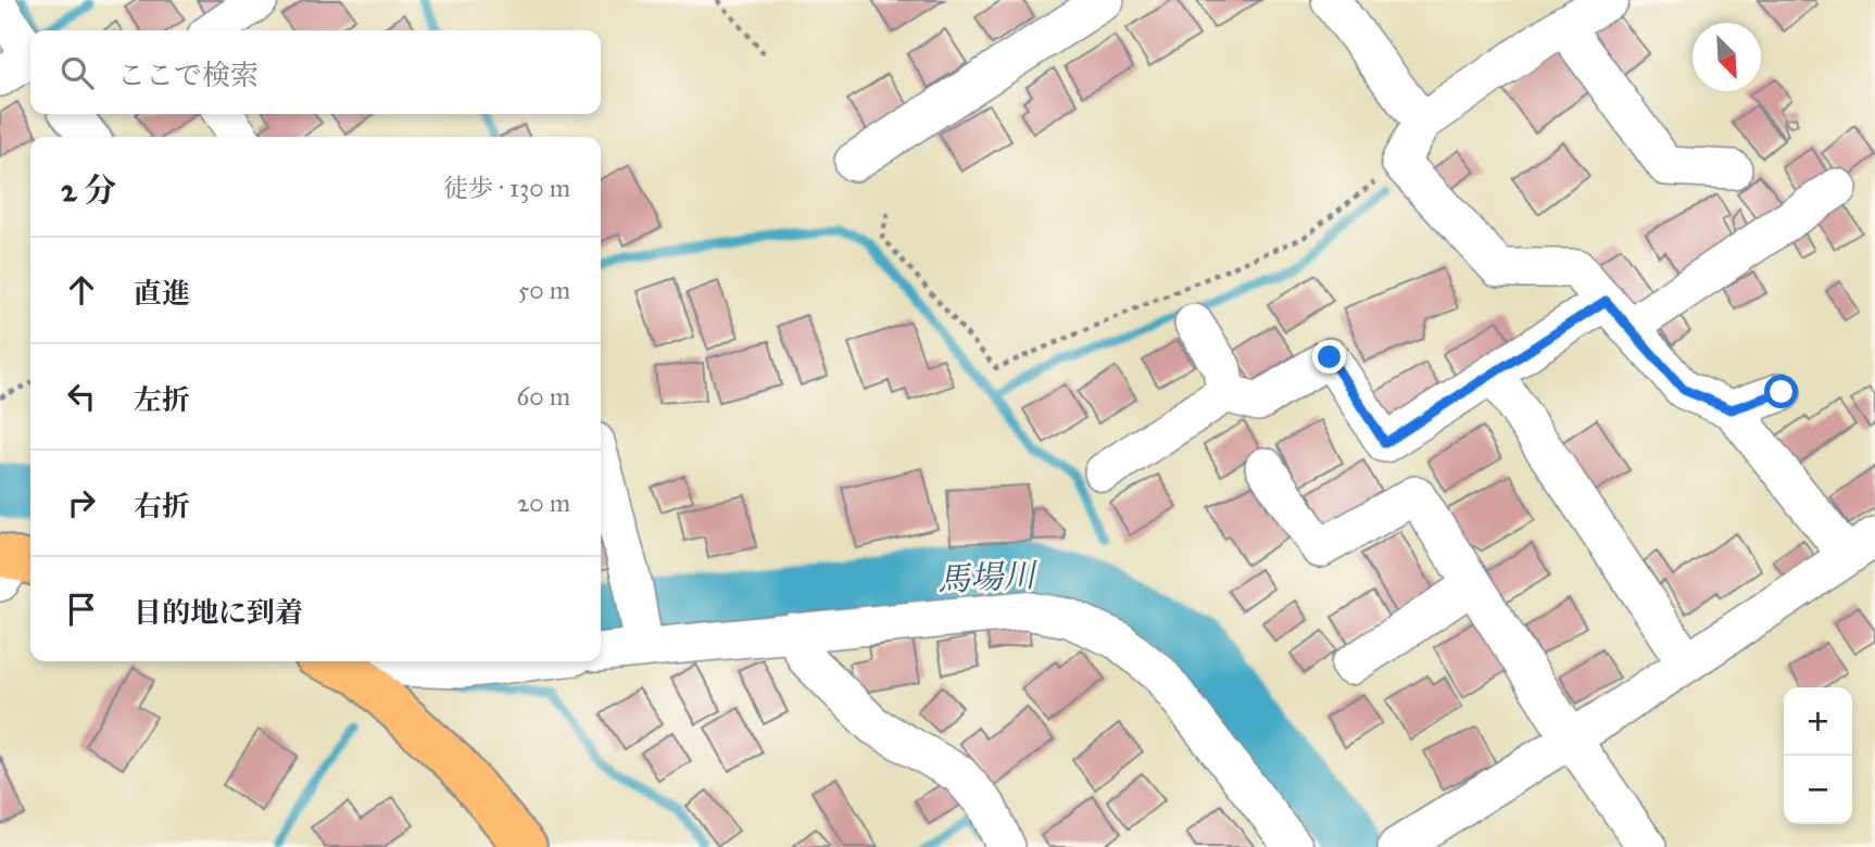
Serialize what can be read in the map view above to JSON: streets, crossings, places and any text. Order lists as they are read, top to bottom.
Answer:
{
  "water": ["馬場川"],
  "north": "bottom right",
  "page": {
    "search": "ここで検索",
    "heading": ["2 分", "徒歩 · 130 m"],
    "list": [
      ["直進", "50 m"],
      ["左折", "60 m"],
      ["右折", "20 m"],
      "目的地に到着"
    ],
    "map_buttons": ["+", "−"]
  }
}
